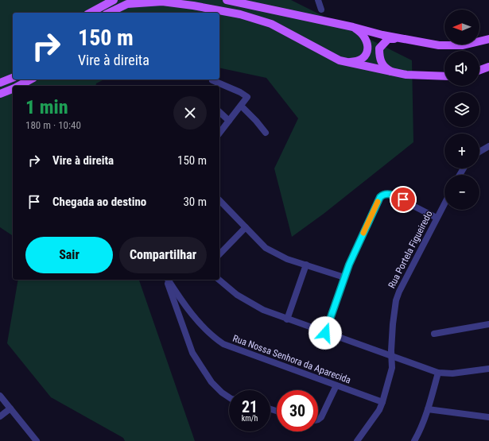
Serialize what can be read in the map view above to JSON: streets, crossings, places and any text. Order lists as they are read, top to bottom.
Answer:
{
  "streets": {
    "street": ["Rua Portela Figueiredo", "Rua Nossa Senhora da Aparecida"]
  },
  "crossings": [
    ["Rua Portela Figueiredo", "Rua Nossa Senhora da Aparecida"]
  ],
  "north": "left",
  "page": {
    "map_buttons": ["+", "−"],
    "turn": ["150 m", "Vire à direita"],
    "heading": ["1 min", "180 m · 10:40"],
    "list": [
      {
        "name": "Vire à direita",
        "value": "150 m"
      },
      {
        "name": "Chegada ao destino",
        "value": "30 m"
      }
    ],
    "buttons": ["Sair", "Compartilhar"],
    "speed": "21 km/h",
    "limit": "30"
  }
}
